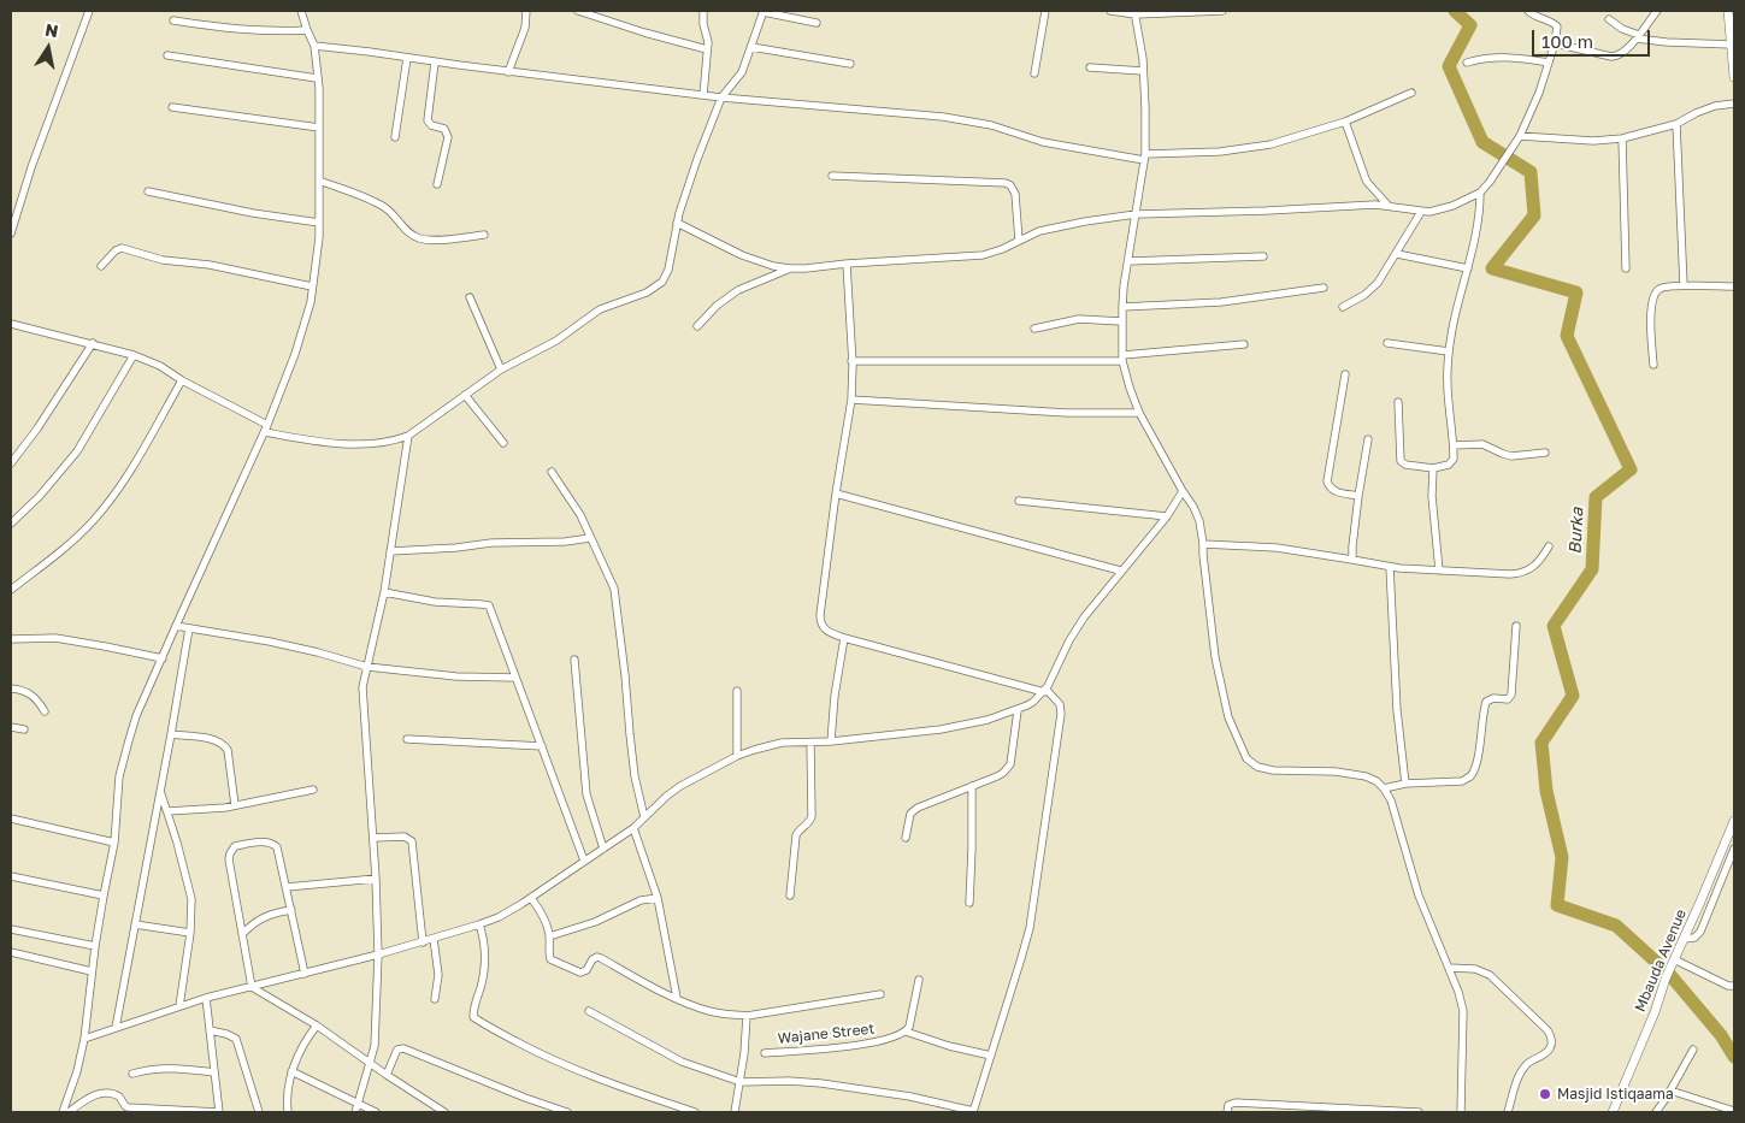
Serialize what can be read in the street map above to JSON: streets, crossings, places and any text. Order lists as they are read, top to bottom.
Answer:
{
  "streets": {
    "street": ["Mbauda Avenue", "Wajane Street"]
  },
  "water": ["Burka"],
  "places": ["Masjid Istiqaama"],
  "scale_bar": "100 m",
  "north": "top"
}
